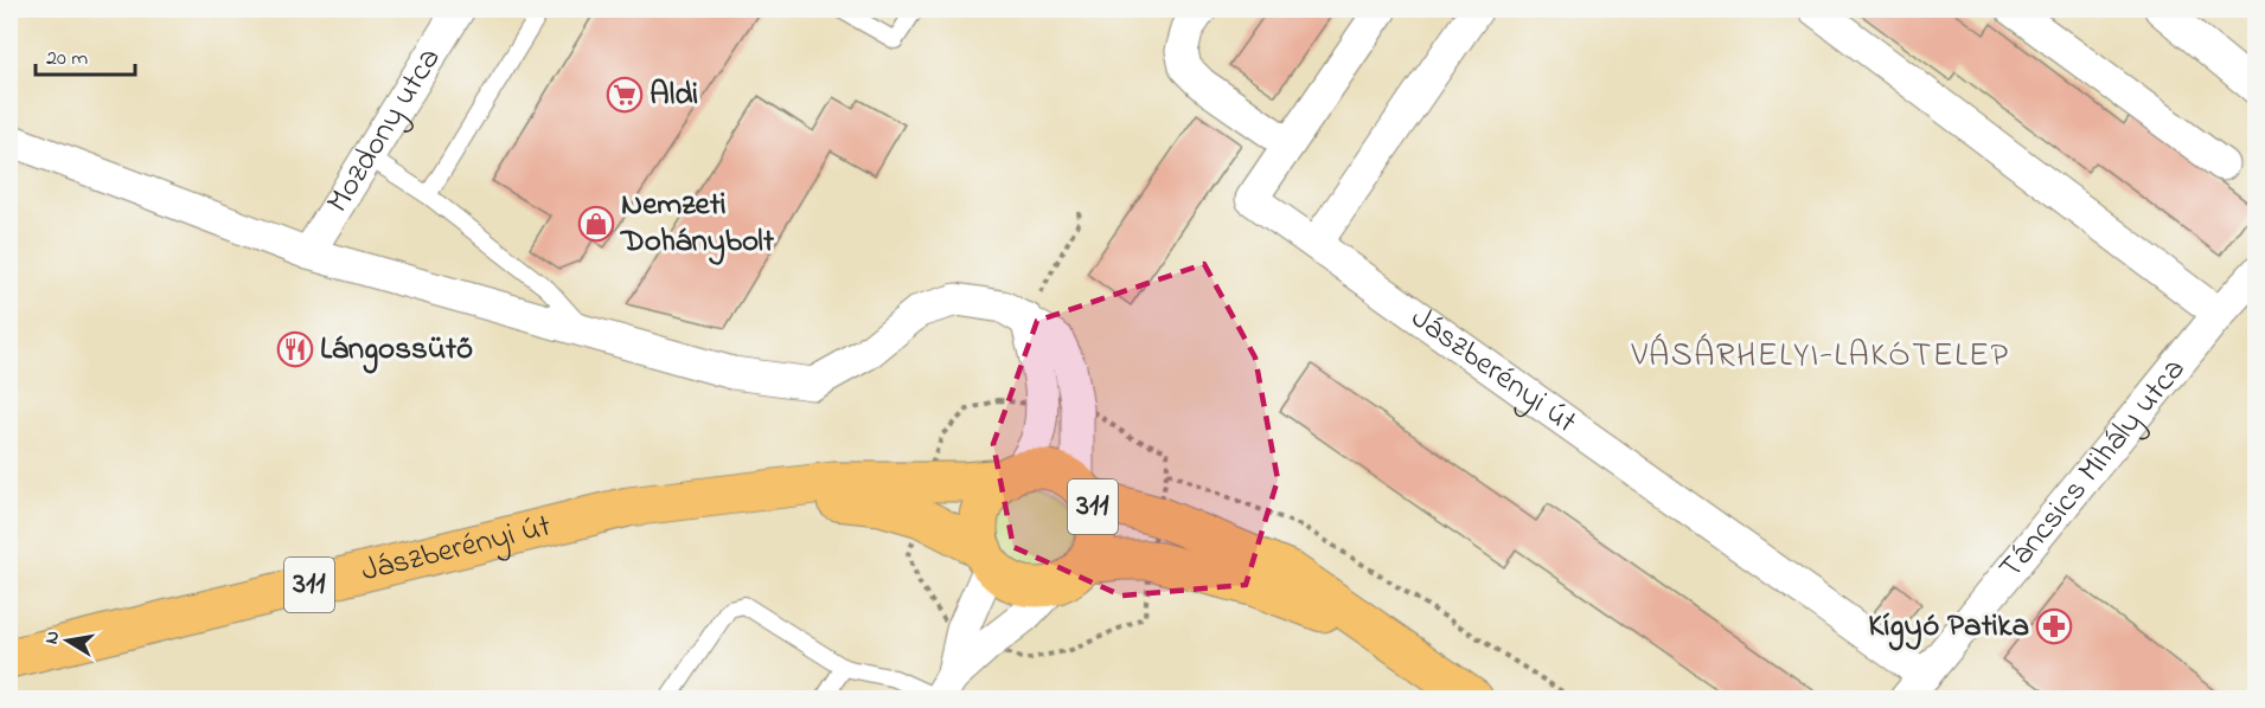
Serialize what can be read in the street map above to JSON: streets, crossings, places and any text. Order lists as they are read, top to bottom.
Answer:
{
  "streets": {
    "main road": ["Jászberényi út", "311"],
    "street": ["Mozdony utca", "Táncsics Mihály utca"]
  },
  "crossings": [
    ["Jászberényi út", "Táncsics Mihály utca"],
    ["Jászberényi út", "311"]
  ],
  "districts": ["VÁSÁRHELYI-LAKÓTELEP"],
  "places": {
    "supermarket": ["Aldi"],
    "shop": ["Nemzeti Dohánybolt"],
    "restaurant": ["Lángossütő"],
    "pharmacy": ["Kígyó Patika"]
  },
  "scale_bar": "20 m",
  "north": "left"
}
